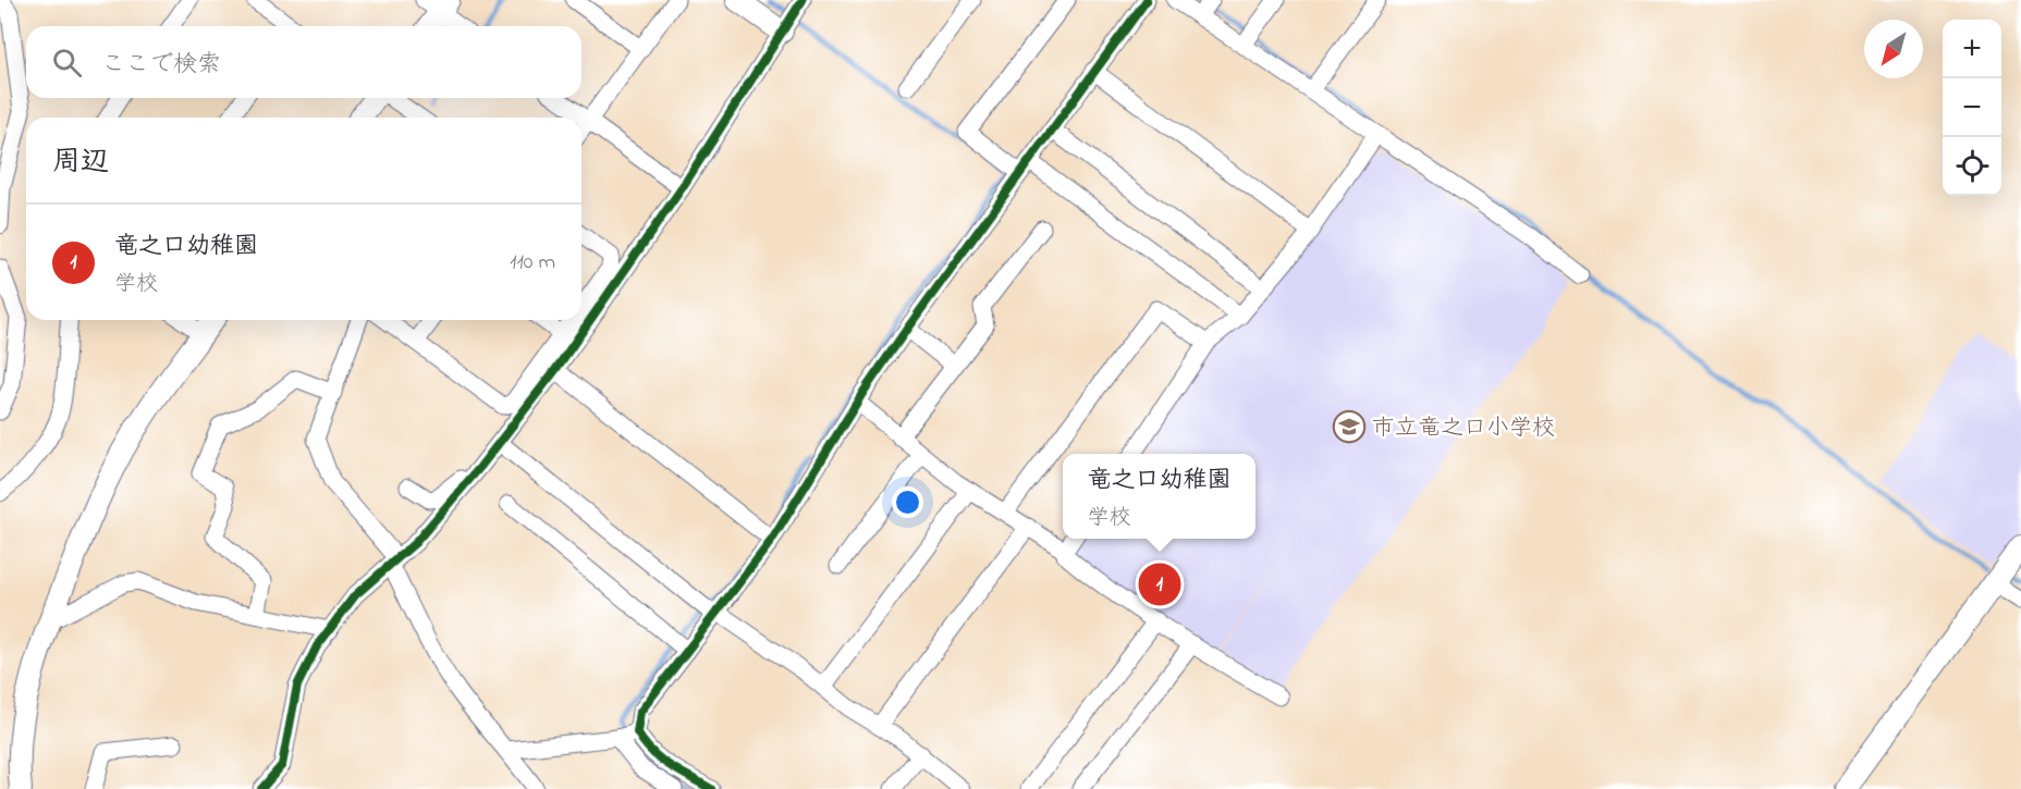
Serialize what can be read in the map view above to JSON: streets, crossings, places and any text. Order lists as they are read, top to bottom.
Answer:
{
  "places": {
    "school or university": ["市立竜之口小学校"]
  },
  "north": "bottom left",
  "page": {
    "map_buttons": ["+", "−"],
    "search": "ここで検索",
    "heading": "周辺",
    "list": [
      {
        "mark": "1",
        "name": "竜之口幼稚園",
        "note": "学校",
        "value": "110 m"
      }
    ],
    "popup": ["竜之口幼稚園", "学校"],
    "pins": "1"
  }
}
